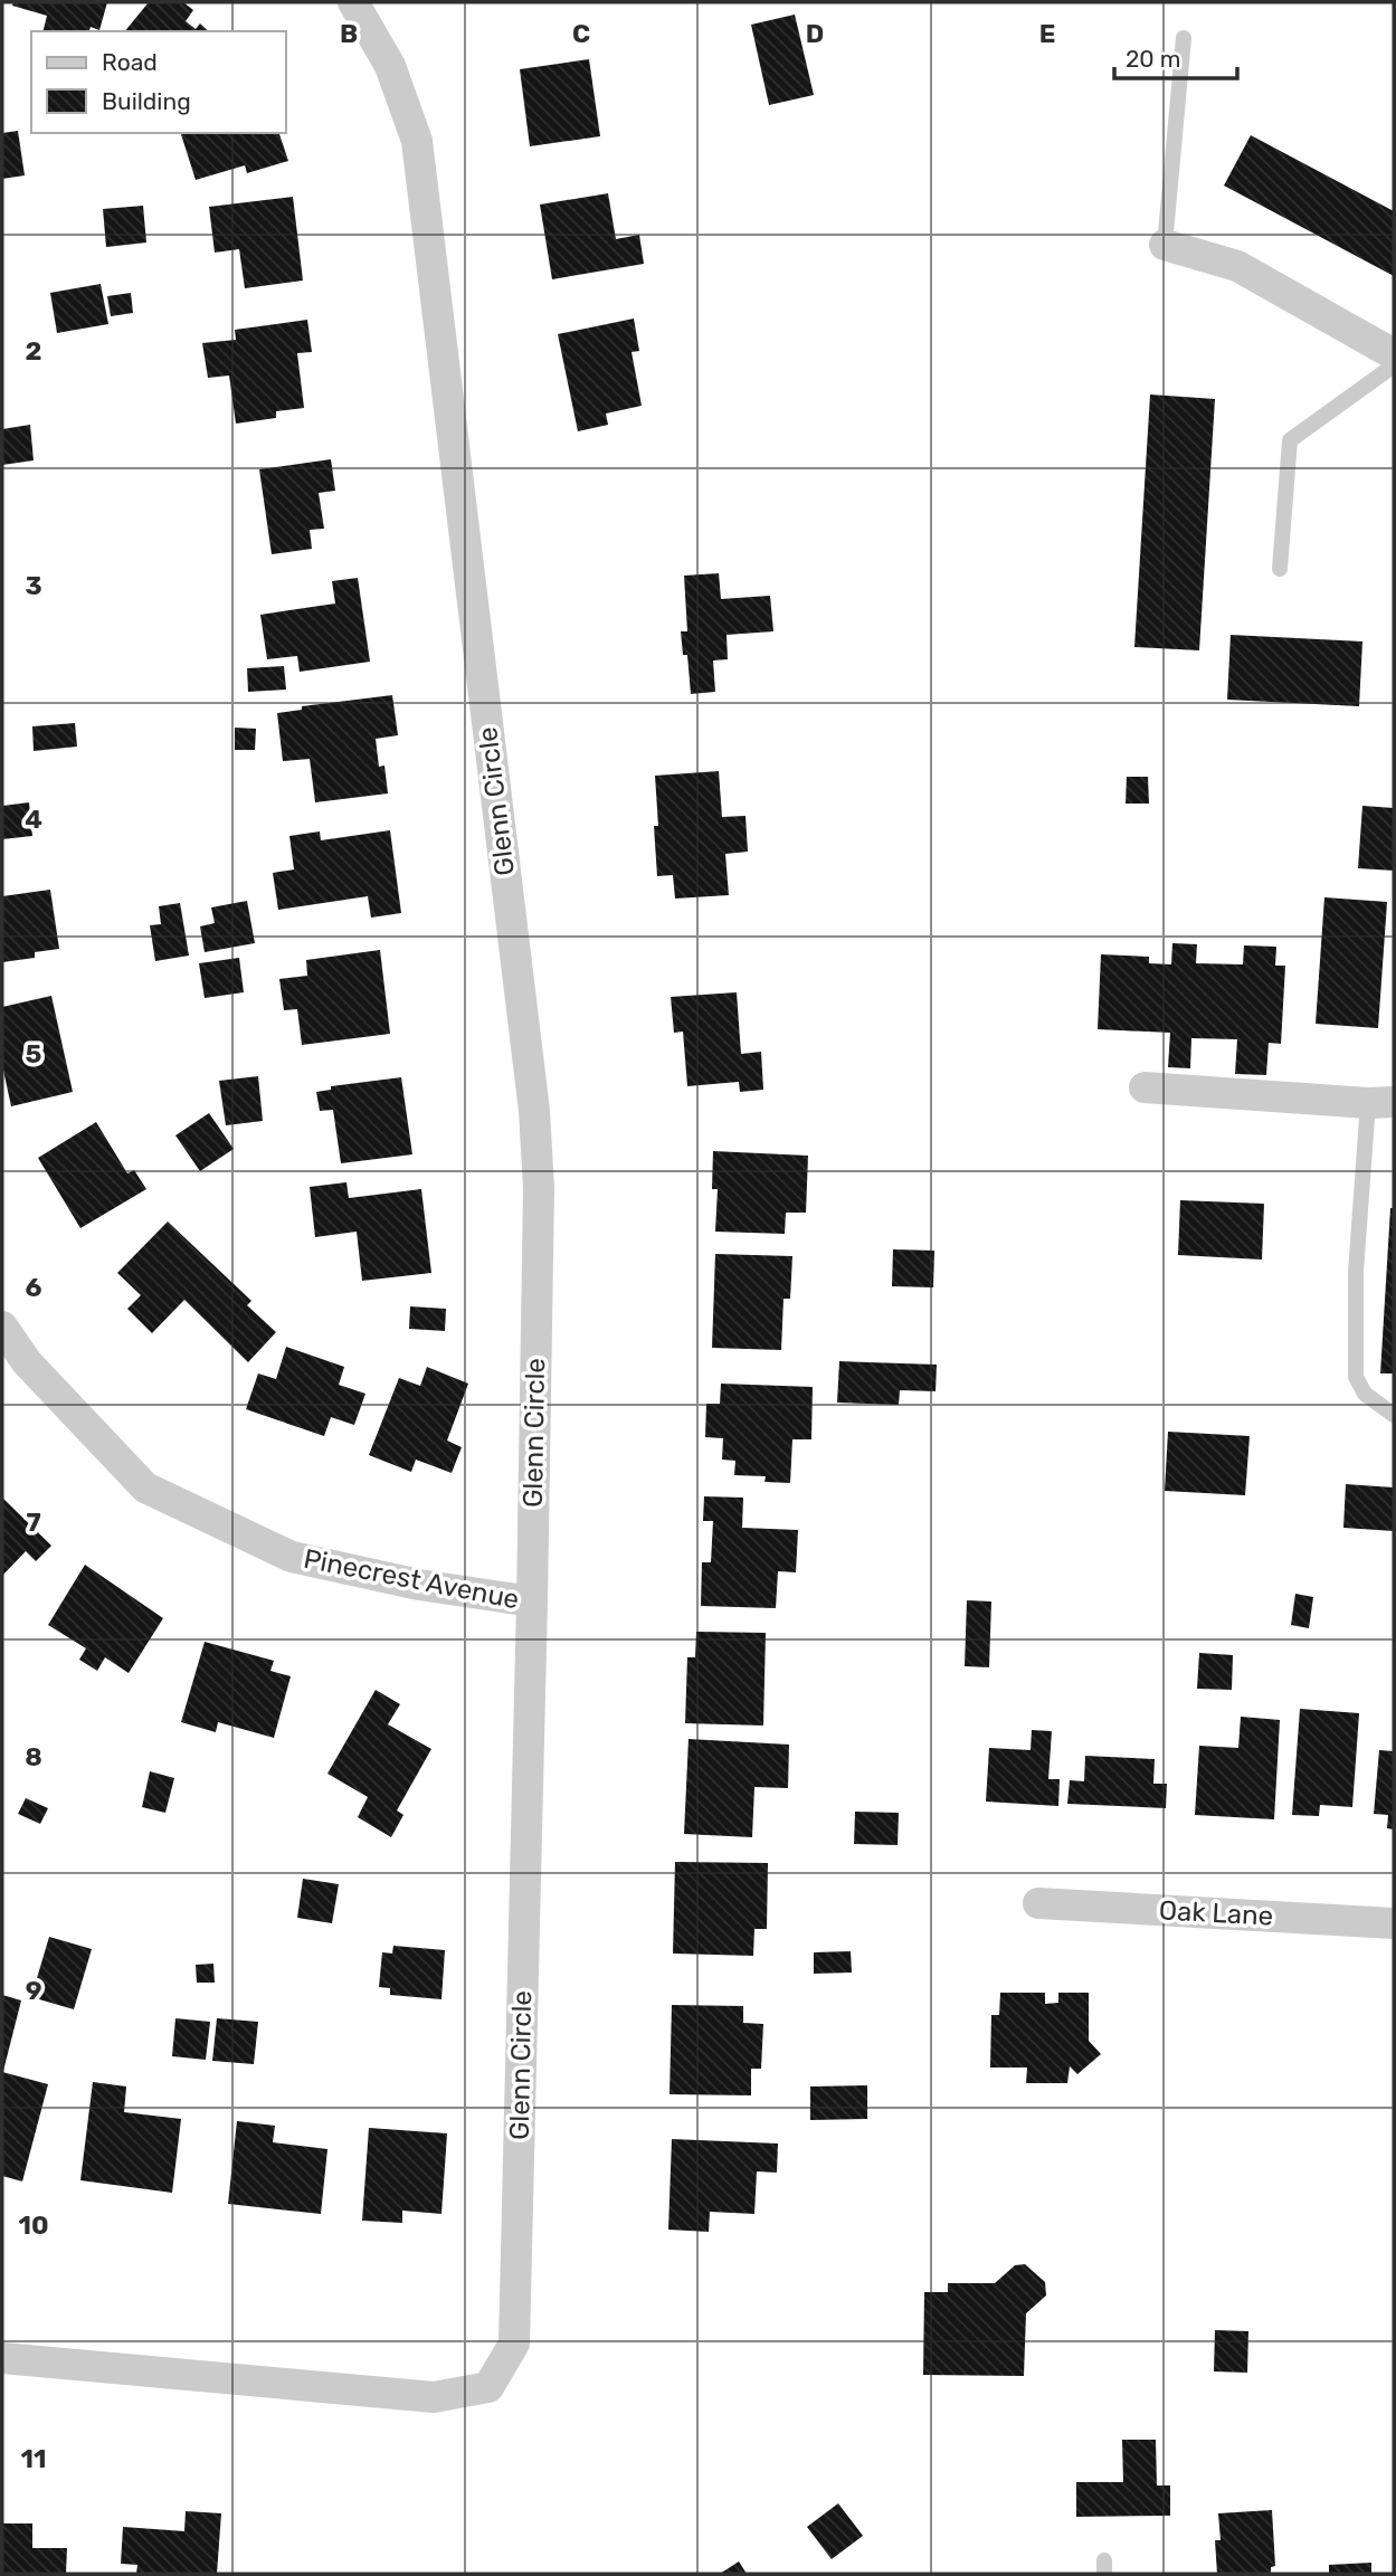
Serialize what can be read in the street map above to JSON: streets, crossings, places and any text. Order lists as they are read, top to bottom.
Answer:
{
  "streets": {
    "street": ["Glenn Circle", "Pinecrest Avenue", "Oak Lane"]
  },
  "crossings": [
    ["Glenn Circle", "Pinecrest Avenue"]
  ],
  "legend": ["Road", "Building"],
  "scale_bar": "20 m",
  "grid": {
    "columns": [
      "B",
      "C",
      "D",
      "E"
    ],
    "rows": [
      "2",
      "3",
      "4",
      "5",
      "6",
      "7",
      "8",
      "9",
      "10",
      "11"
    ]
  }
}
